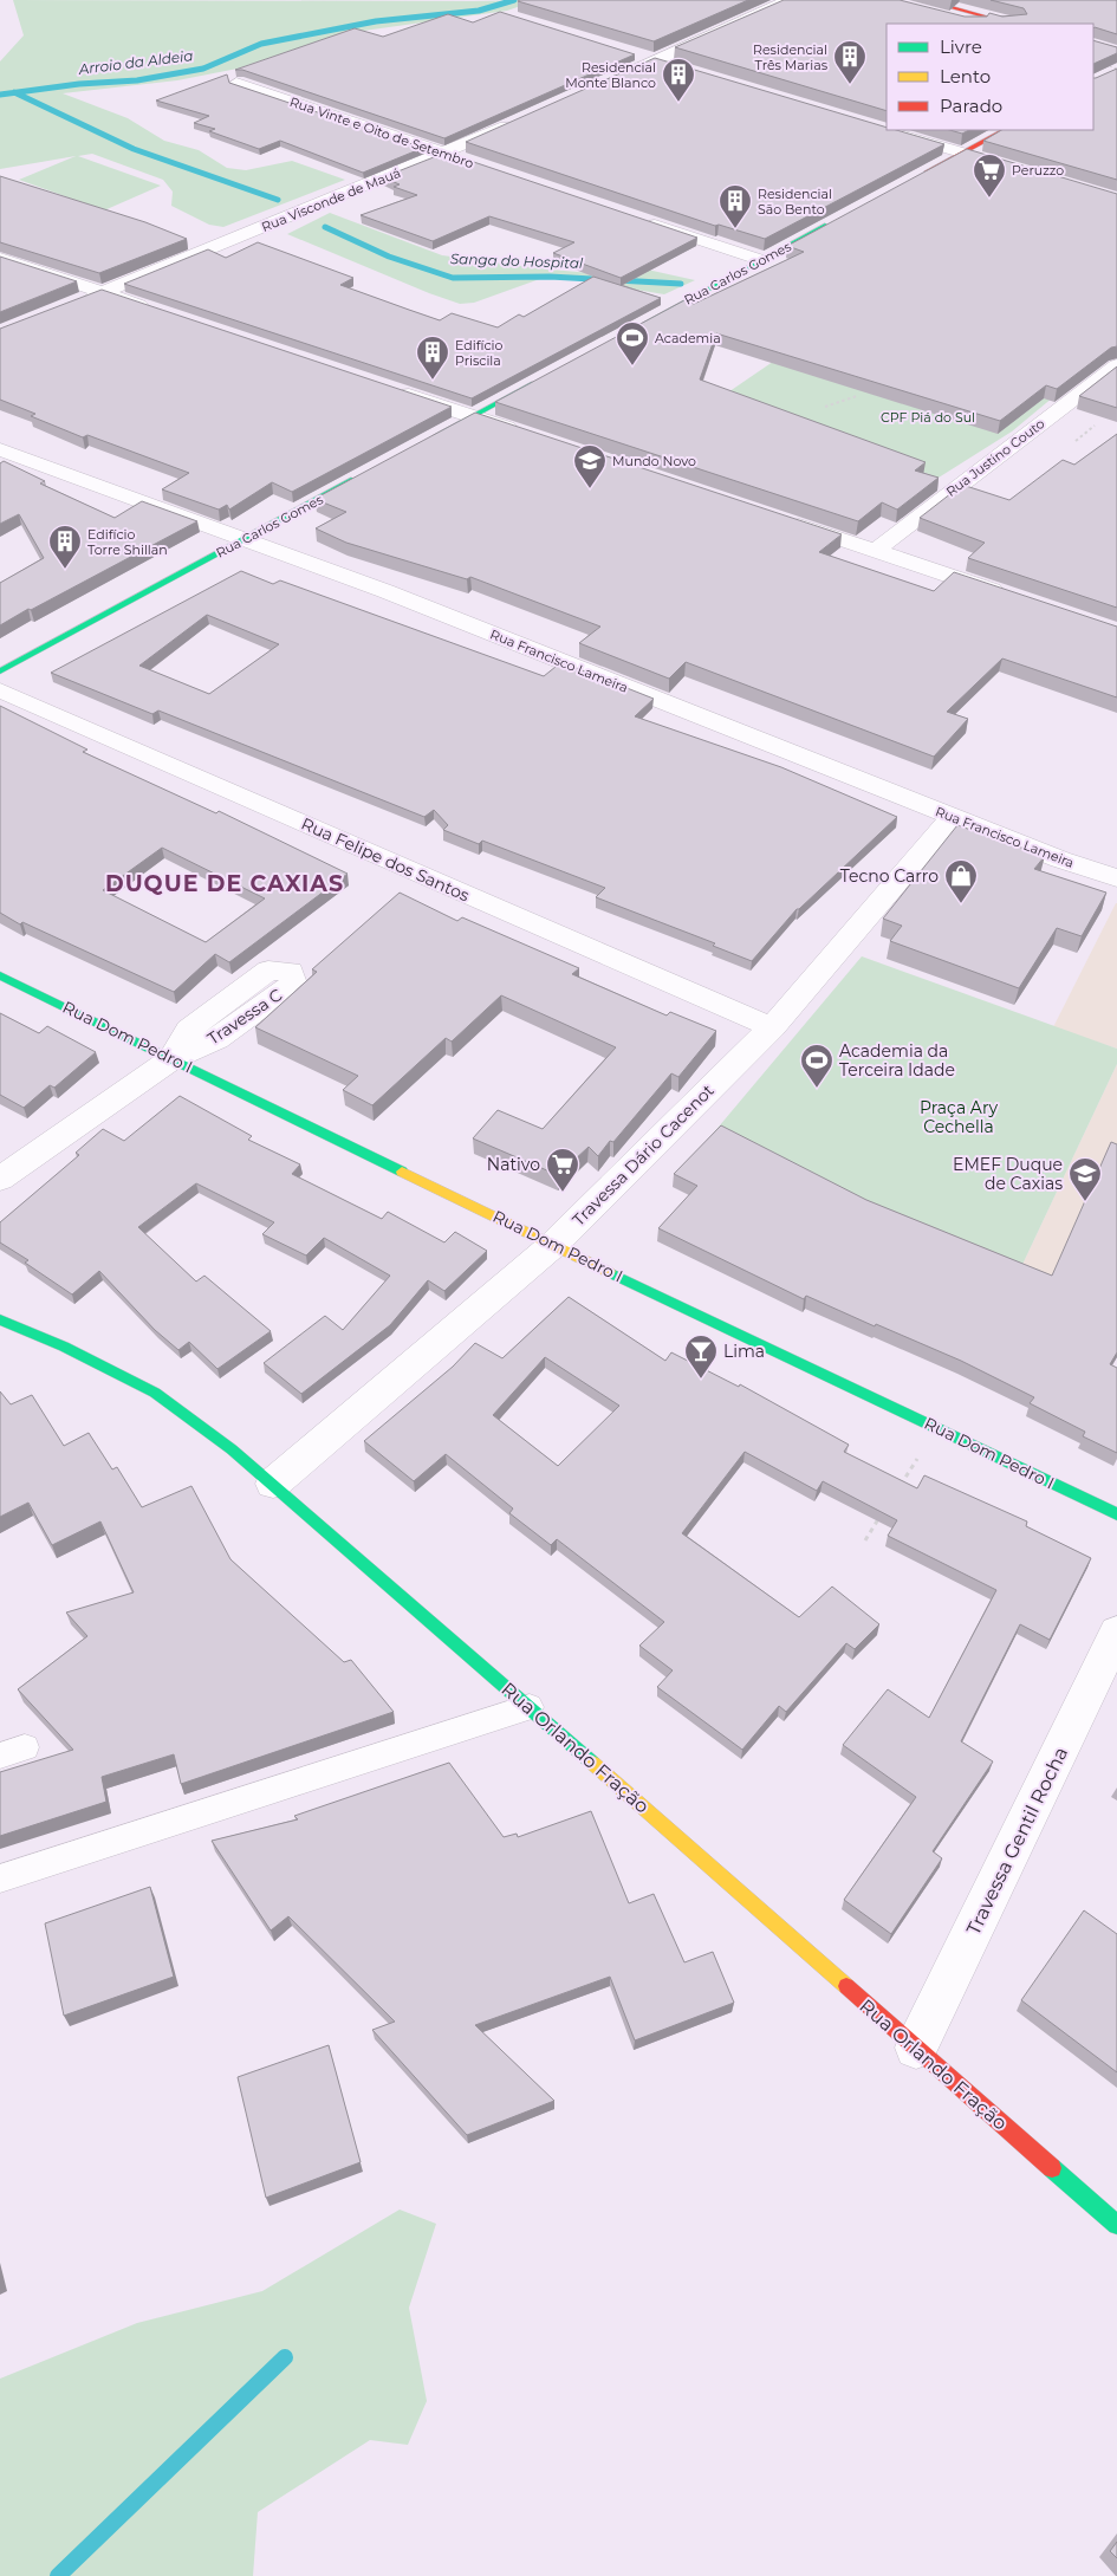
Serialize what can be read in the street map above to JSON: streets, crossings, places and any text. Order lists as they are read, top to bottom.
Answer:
{
  "streets": {
    "street": [
      "Rua Vinte e Oito de Setembro",
      "Rua Visconde de Mauá",
      "Rua Carlos Gomes",
      "Rua Justino Couto",
      "Rua Francisco Lameira",
      "Rua Felipe dos Santos",
      "Rua Dom Pedro I",
      "Travessa Dário Cacenot",
      "Rua Orlando Fração",
      "Travessa Gentil Rocha"
    ]
  },
  "crossings": [
    ["Rua Vinte e Oito de Setembro", "Rua Visconde de Mauá"],
    ["Rua Carlos Gomes", "Rua Francisco Lameira"],
    ["Rua Francisco Lameira", "Travessa Dário Cacenot"],
    ["Rua Felipe dos Santos", "Travessa Dário Cacenot"],
    ["Rua Dom Pedro I", "Travessa Dário Cacenot"],
    ["Travessa Dário Cacenot", "Rua Orlando Fração"],
    ["Rua Orlando Fração", "Travessa Gentil Rocha"]
  ],
  "districts": ["DUQUE DE CAXIAS"],
  "water": ["Arroio da Aldeia", "Sanga do Hospital"],
  "parks": ["CPF Piá do Sul", "Praça Ary Cechella"],
  "places": {
    "building": [
      "Residencial Três Marias",
      "Residencial Monte Blanco",
      "Residencial São Bento",
      "Edifício Priscila",
      "Edifício Torre Shillan"
    ],
    "supermarket": ["Peruzzo", "Nativo"],
    "sports": ["Academia", "Academia da Terceira Idade"],
    "school or university": ["Mundo Novo", "EMEF Duque de Caxias"],
    "shop": ["Tecno Carro"],
    "bar": ["Lima"]
  },
  "legend": ["Livre", "Lento", "Parado"]
}
